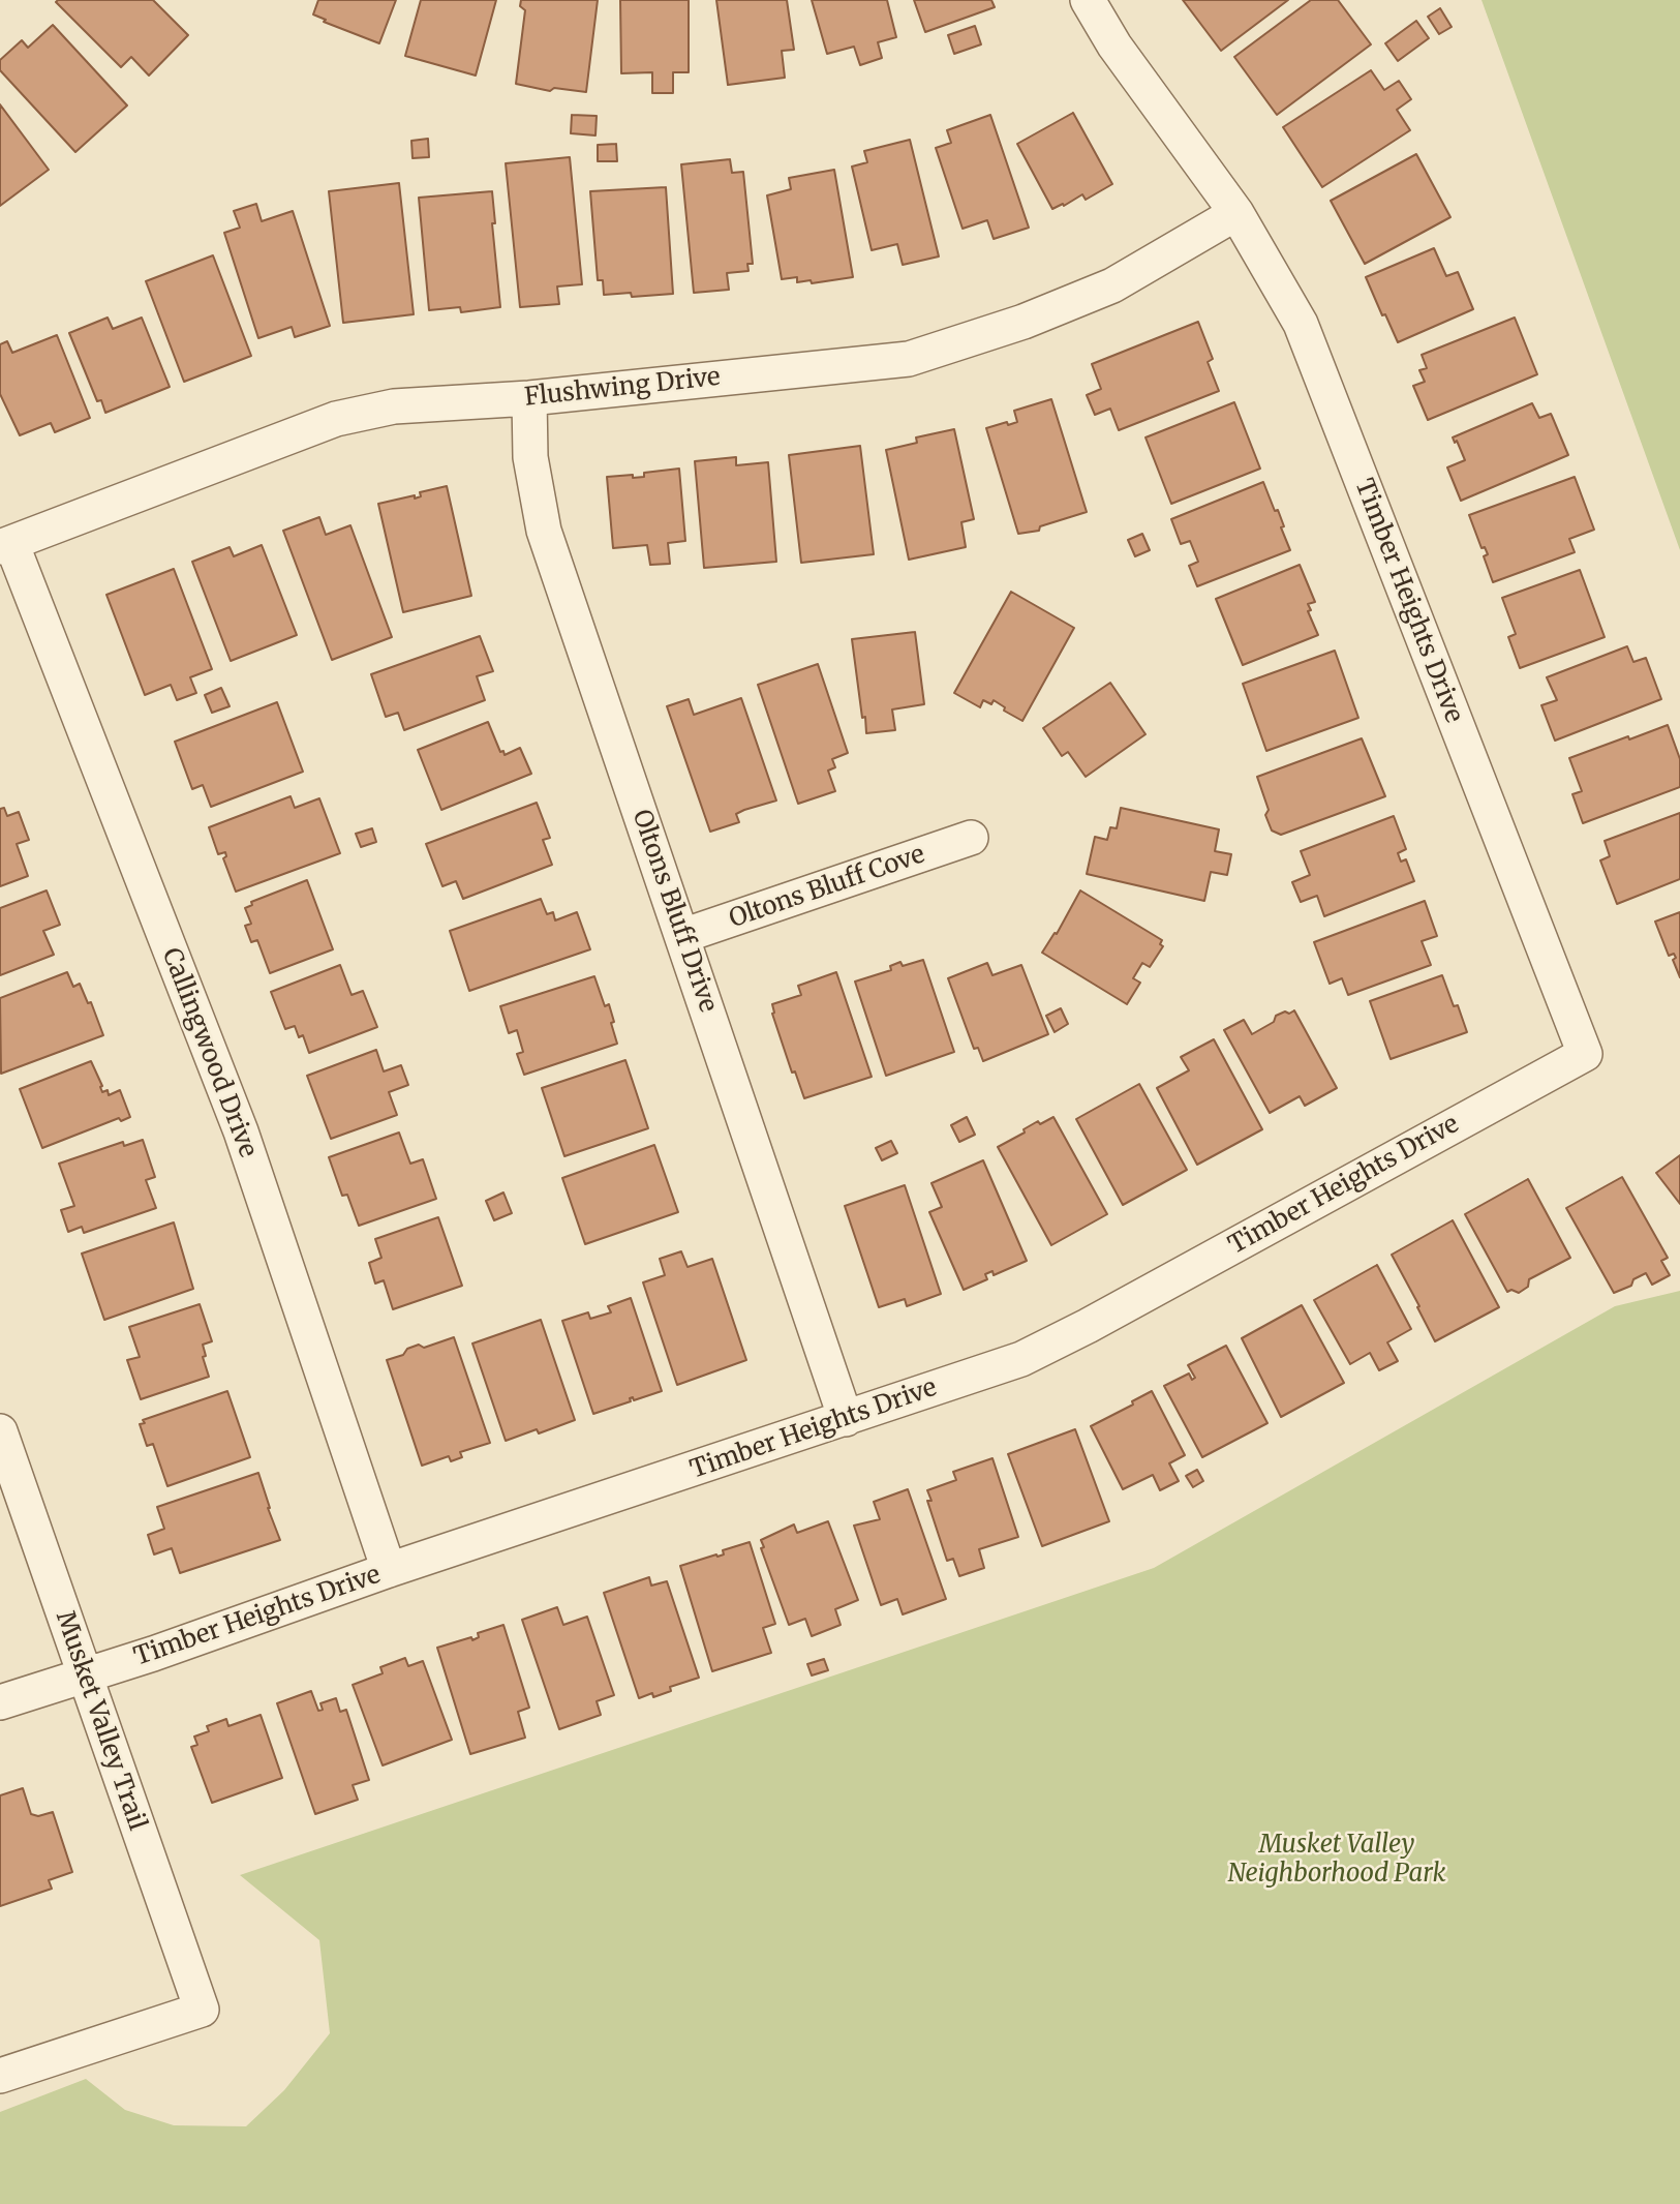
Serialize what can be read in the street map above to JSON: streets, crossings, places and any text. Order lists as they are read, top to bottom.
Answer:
{
  "streets": {
    "street": [
      "Flushwing Drive",
      "Timber Heights Drive",
      "Oltons Bluff Cove",
      "Oltons Bluff Drive",
      "Callingwood Drive",
      "Musket Valley Trail"
    ]
  },
  "crossings": [
    ["Flushwing Drive", "Timber Heights Drive"],
    ["Flushwing Drive", "Oltons Bluff Drive"],
    ["Flushwing Drive", "Callingwood Drive"],
    ["Timber Heights Drive", "Oltons Bluff Drive"],
    ["Timber Heights Drive", "Callingwood Drive"],
    ["Timber Heights Drive", "Musket Valley Trail"],
    ["Oltons Bluff Cove", "Oltons Bluff Drive"]
  ],
  "parks": ["Musket Valley Neighborhood Park"]
}
